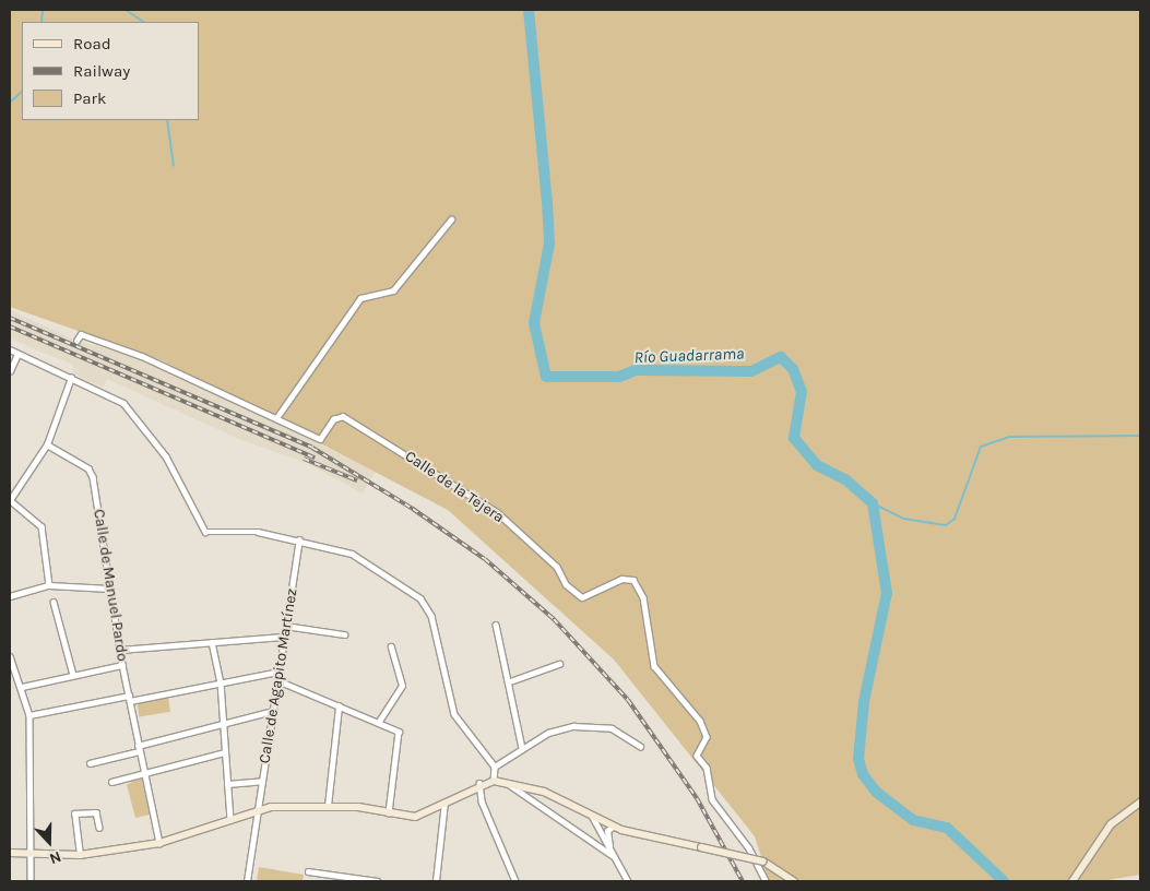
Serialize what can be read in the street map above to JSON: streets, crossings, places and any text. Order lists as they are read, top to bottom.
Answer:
{
  "streets": {
    "street": ["Calle de la Tejera", "Calle de Manuel Pardo", "Calle de Agapito Martínez"]
  },
  "water": ["Río Guadarrama"],
  "legend": ["Road", "Railway", "Park"],
  "north": "bottom"
}
